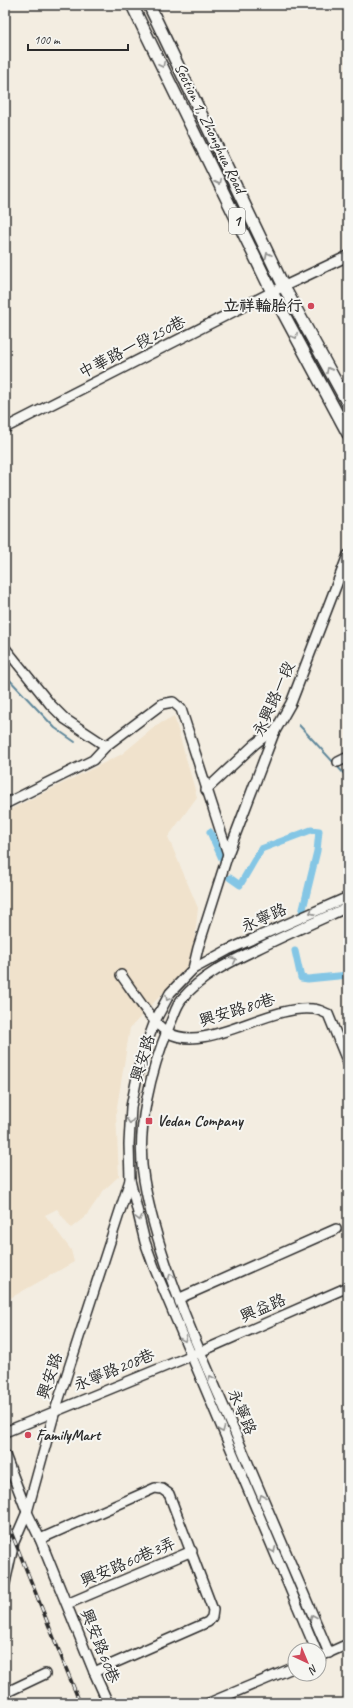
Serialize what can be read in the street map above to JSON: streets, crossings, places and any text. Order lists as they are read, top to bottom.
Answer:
{
  "streets": {
    "main road": ["Section 1, Zhonghua Road", "1"],
    "street": [
      "中華路一段250巷",
      "永興路一段",
      "永寧路",
      "興安路80巷",
      "興安路",
      "興益路",
      "永寧路208巷",
      "興安路60巷3弄",
      "興安路60巷"
    ]
  },
  "crossings": [
    ["Section 1, Zhonghua Road", "中華路一段250巷"],
    ["永寧路", "興安路"],
    ["永寧路", "興益路"],
    ["永寧路", "永寧路208巷"],
    ["興安路80巷", "興安路"],
    ["興安路", "永寧路208巷"],
    ["興安路", "興安路60巷"],
    ["興益路", "永寧路208巷"],
    ["興安路60巷3弄", "興安路60巷"]
  ],
  "places": {
    "other": ["立祥輪胎行", "FamilyMart"],
    "transit": ["Vedan Company"]
  },
  "scale_bar": "100 m",
  "north": "bottom right"
}
